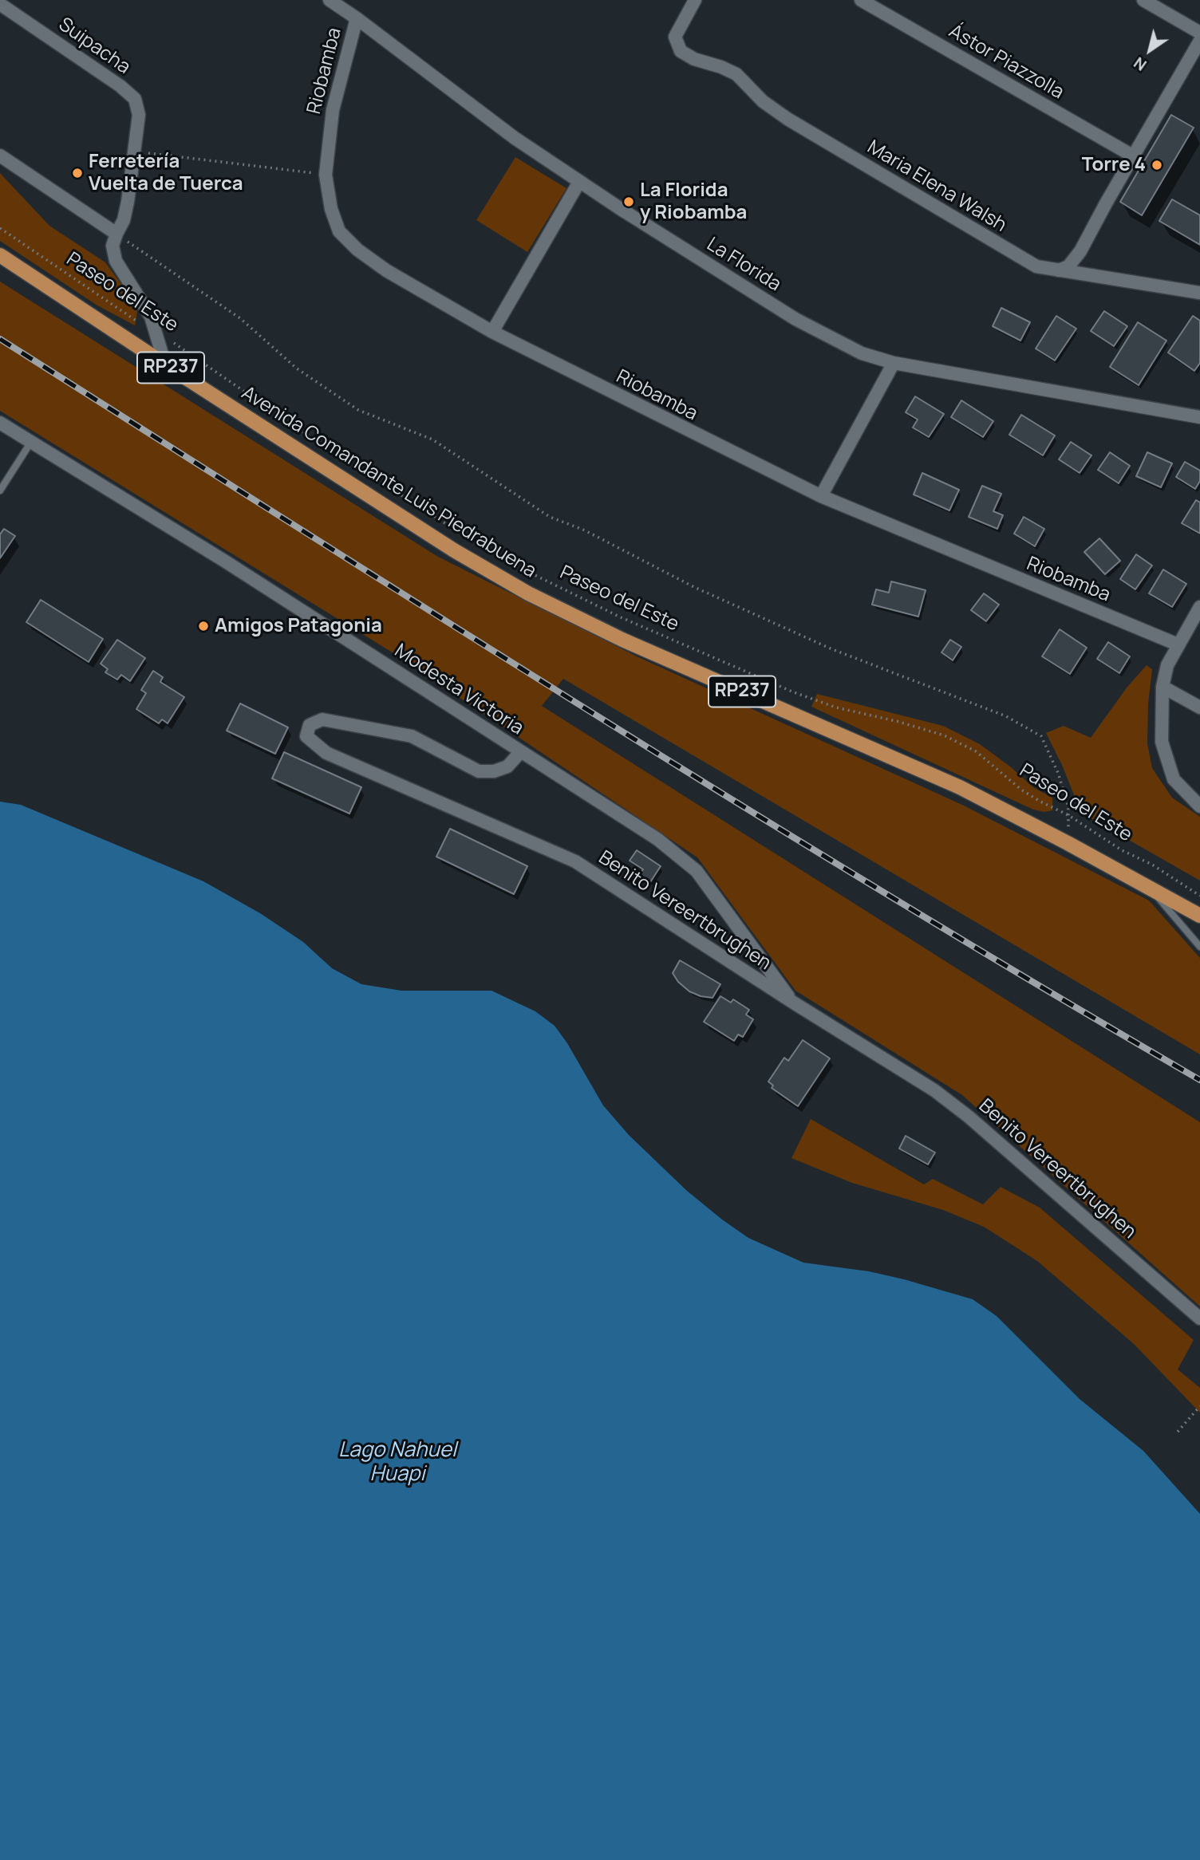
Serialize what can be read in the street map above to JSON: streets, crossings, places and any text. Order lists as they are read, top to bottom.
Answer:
{
  "streets": {
    "main road": ["RP237", "Avenida Comandante Luis Piedrabuena"],
    "street": [
      "Suipacha",
      "Ástor Piazzolla",
      "Riobamba",
      "Maria Elena Walsh",
      "La Florida",
      "Modesta Victoria",
      "Benito Vereertbrughen"
    ],
    "path": ["Paseo del Este"]
  },
  "crossings": [
    ["Riobamba", "La Florida"],
    ["Modesta Victoria", "Benito Vereertbrughen"]
  ],
  "water": ["Lago Nahuel Huapi"],
  "places": [
    "Torre 4",
    "Ferretería Vuelta de Tuerca",
    "La Florida y Riobamba",
    "Amigos Patagonia"
  ],
  "north": "bottom left"
}
